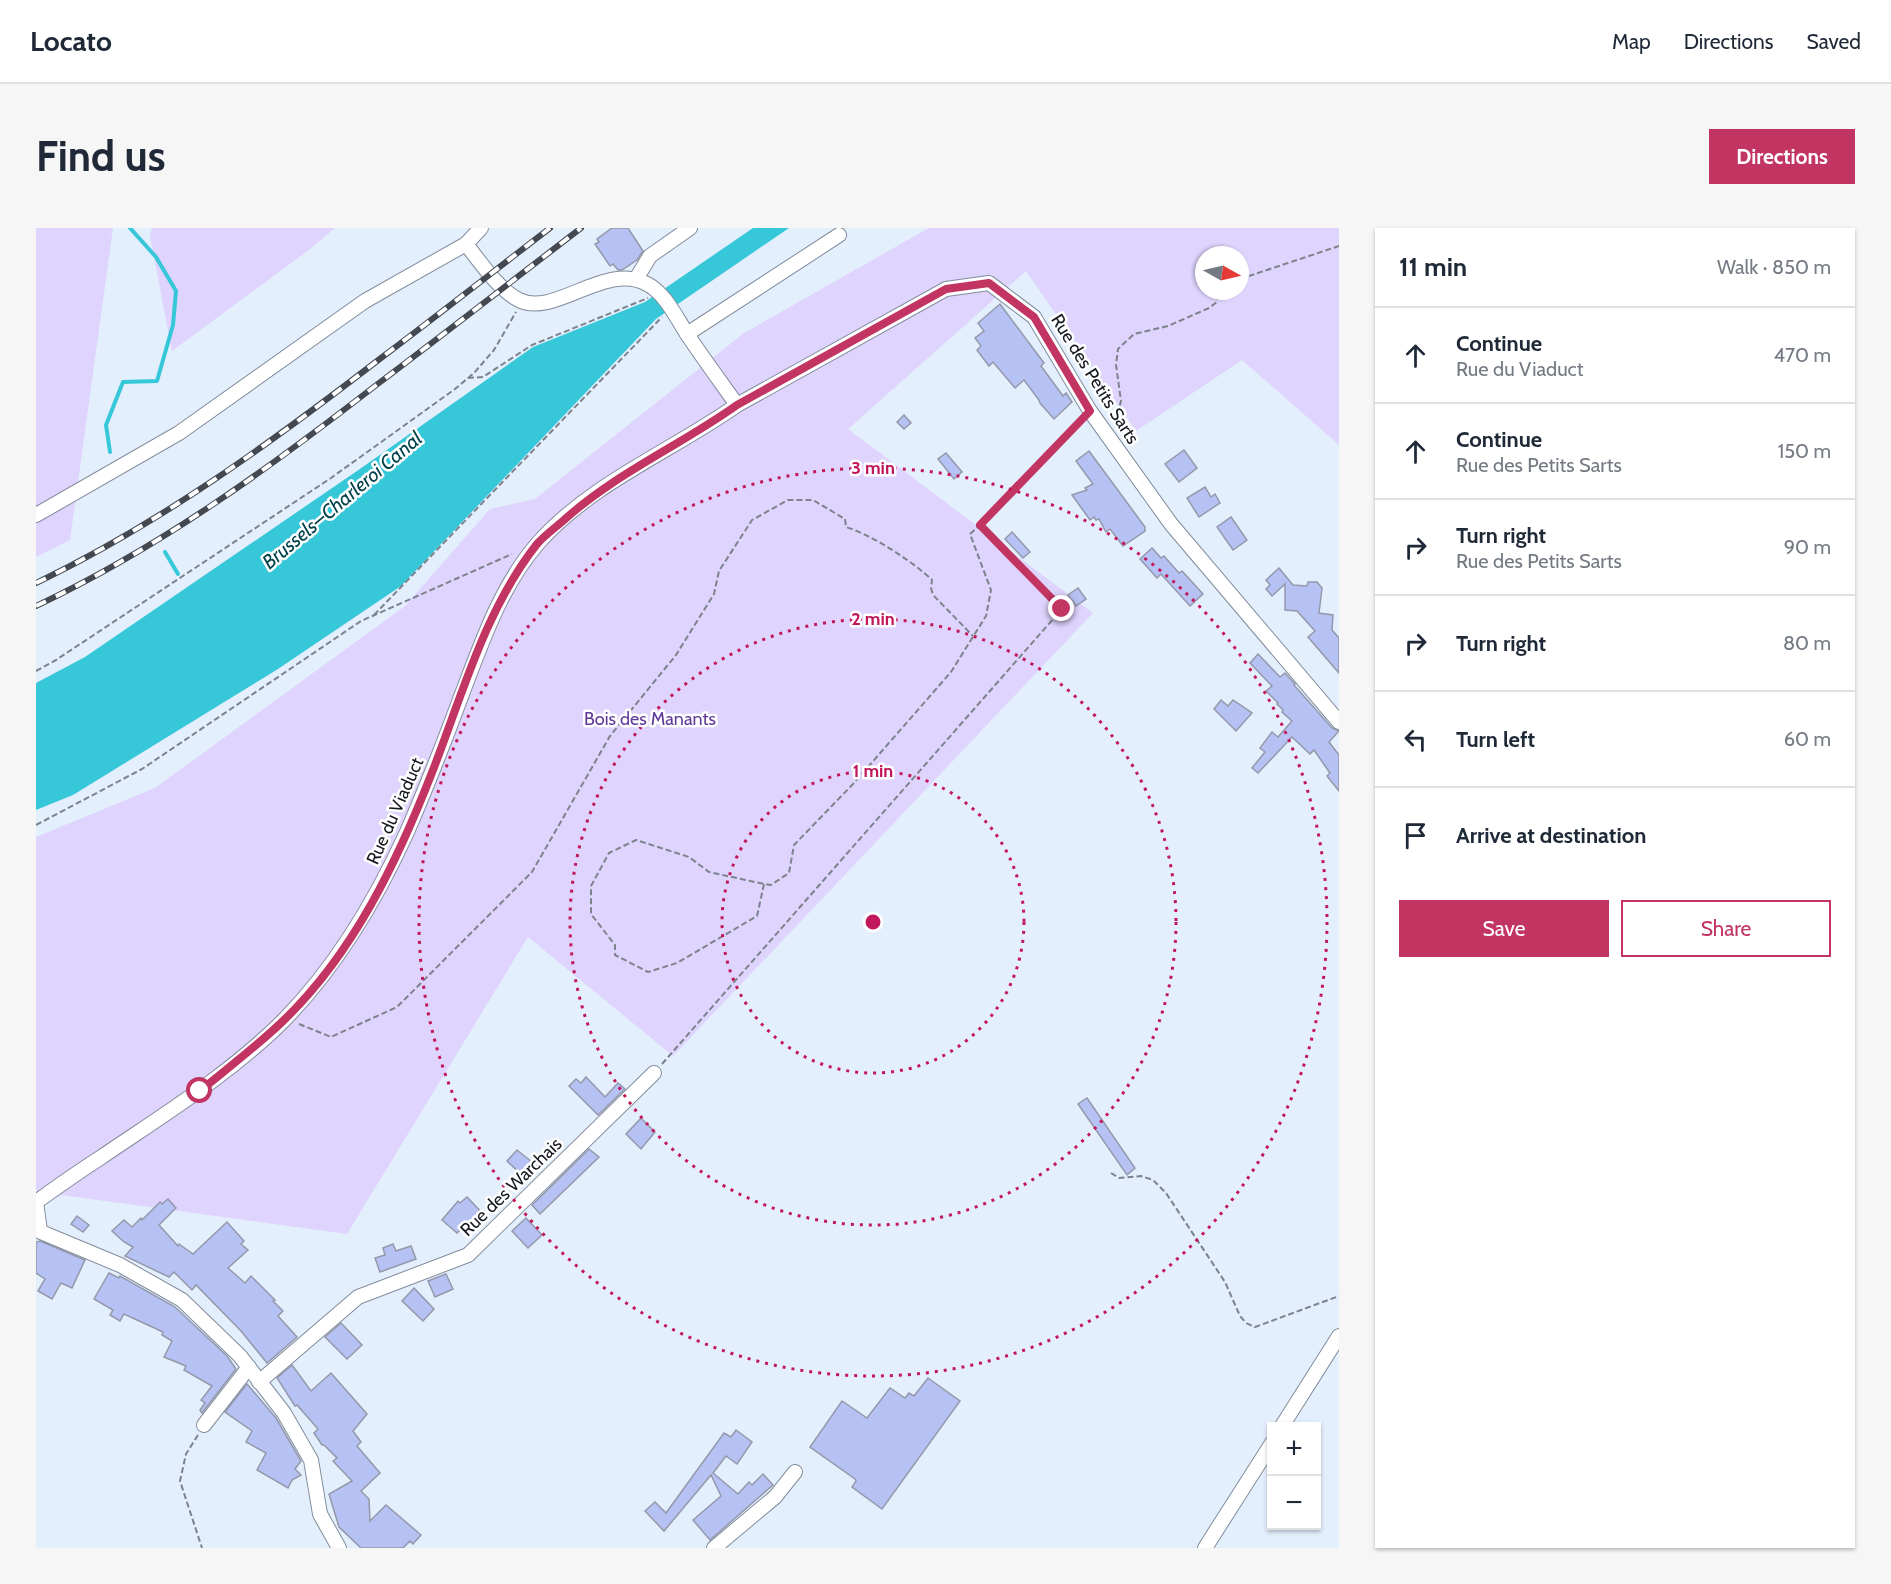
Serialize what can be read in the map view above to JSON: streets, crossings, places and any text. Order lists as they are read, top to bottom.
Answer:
{
  "streets": {
    "street": ["Rue des Petits Sarts", "Rue du Viaduct", "Rue des Warchais"]
  },
  "crossings": [
    ["Rue des Petits Sarts", "Rue du Viaduct"]
  ],
  "water": ["Brussels–Charleroi Canal"],
  "parks": ["Bois des Manants"],
  "north": "right",
  "page": {
    "header": "Locato",
    "nav": ["Map", "Directions", "Saved"],
    "buttons": [
      "Directions",
      ["Save", "Share"]
    ],
    "title": "Find us",
    "heading": ["11 min", "Walk · 850 m"],
    "list": [
      ["Continue", "Rue du Viaduct", "470 m"],
      ["Continue", "Rue des Petits Sarts", "150 m"],
      ["Turn right", "Rue des Petits Sarts", "90 m"],
      ["Turn right", "80 m"],
      ["Turn left", "60 m"],
      "Arrive at destination"
    ],
    "map_buttons": ["+", "−"]
  },
  "rings": ["3 min", "2 min", "1 min"]
}
